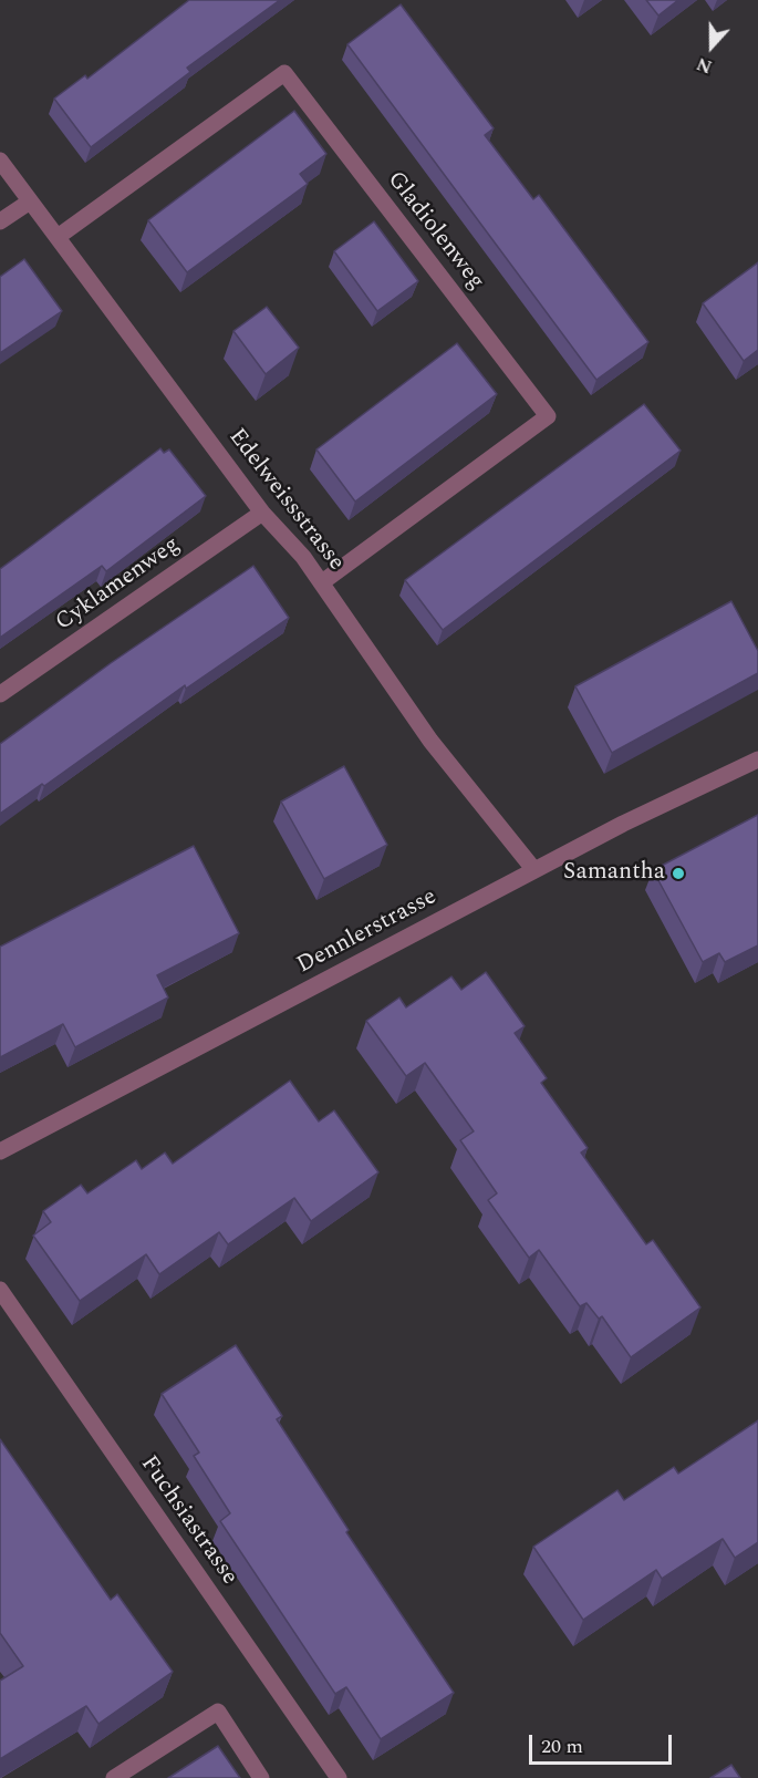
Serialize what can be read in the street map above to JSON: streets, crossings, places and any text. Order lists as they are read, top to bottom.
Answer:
{
  "streets": {
    "street": [
      "Gladiolenweg",
      "Edelweissstrasse",
      "Cyklamenweg",
      "Dennlerstrasse",
      "Fuchsiastrasse"
    ]
  },
  "crossings": [
    ["Gladiolenweg", "Edelweissstrasse"],
    ["Edelweissstrasse", "Cyklamenweg"],
    ["Edelweissstrasse", "Dennlerstrasse"]
  ],
  "places": ["Samantha"],
  "scale_bar": "20 m",
  "north": "bottom"
}
